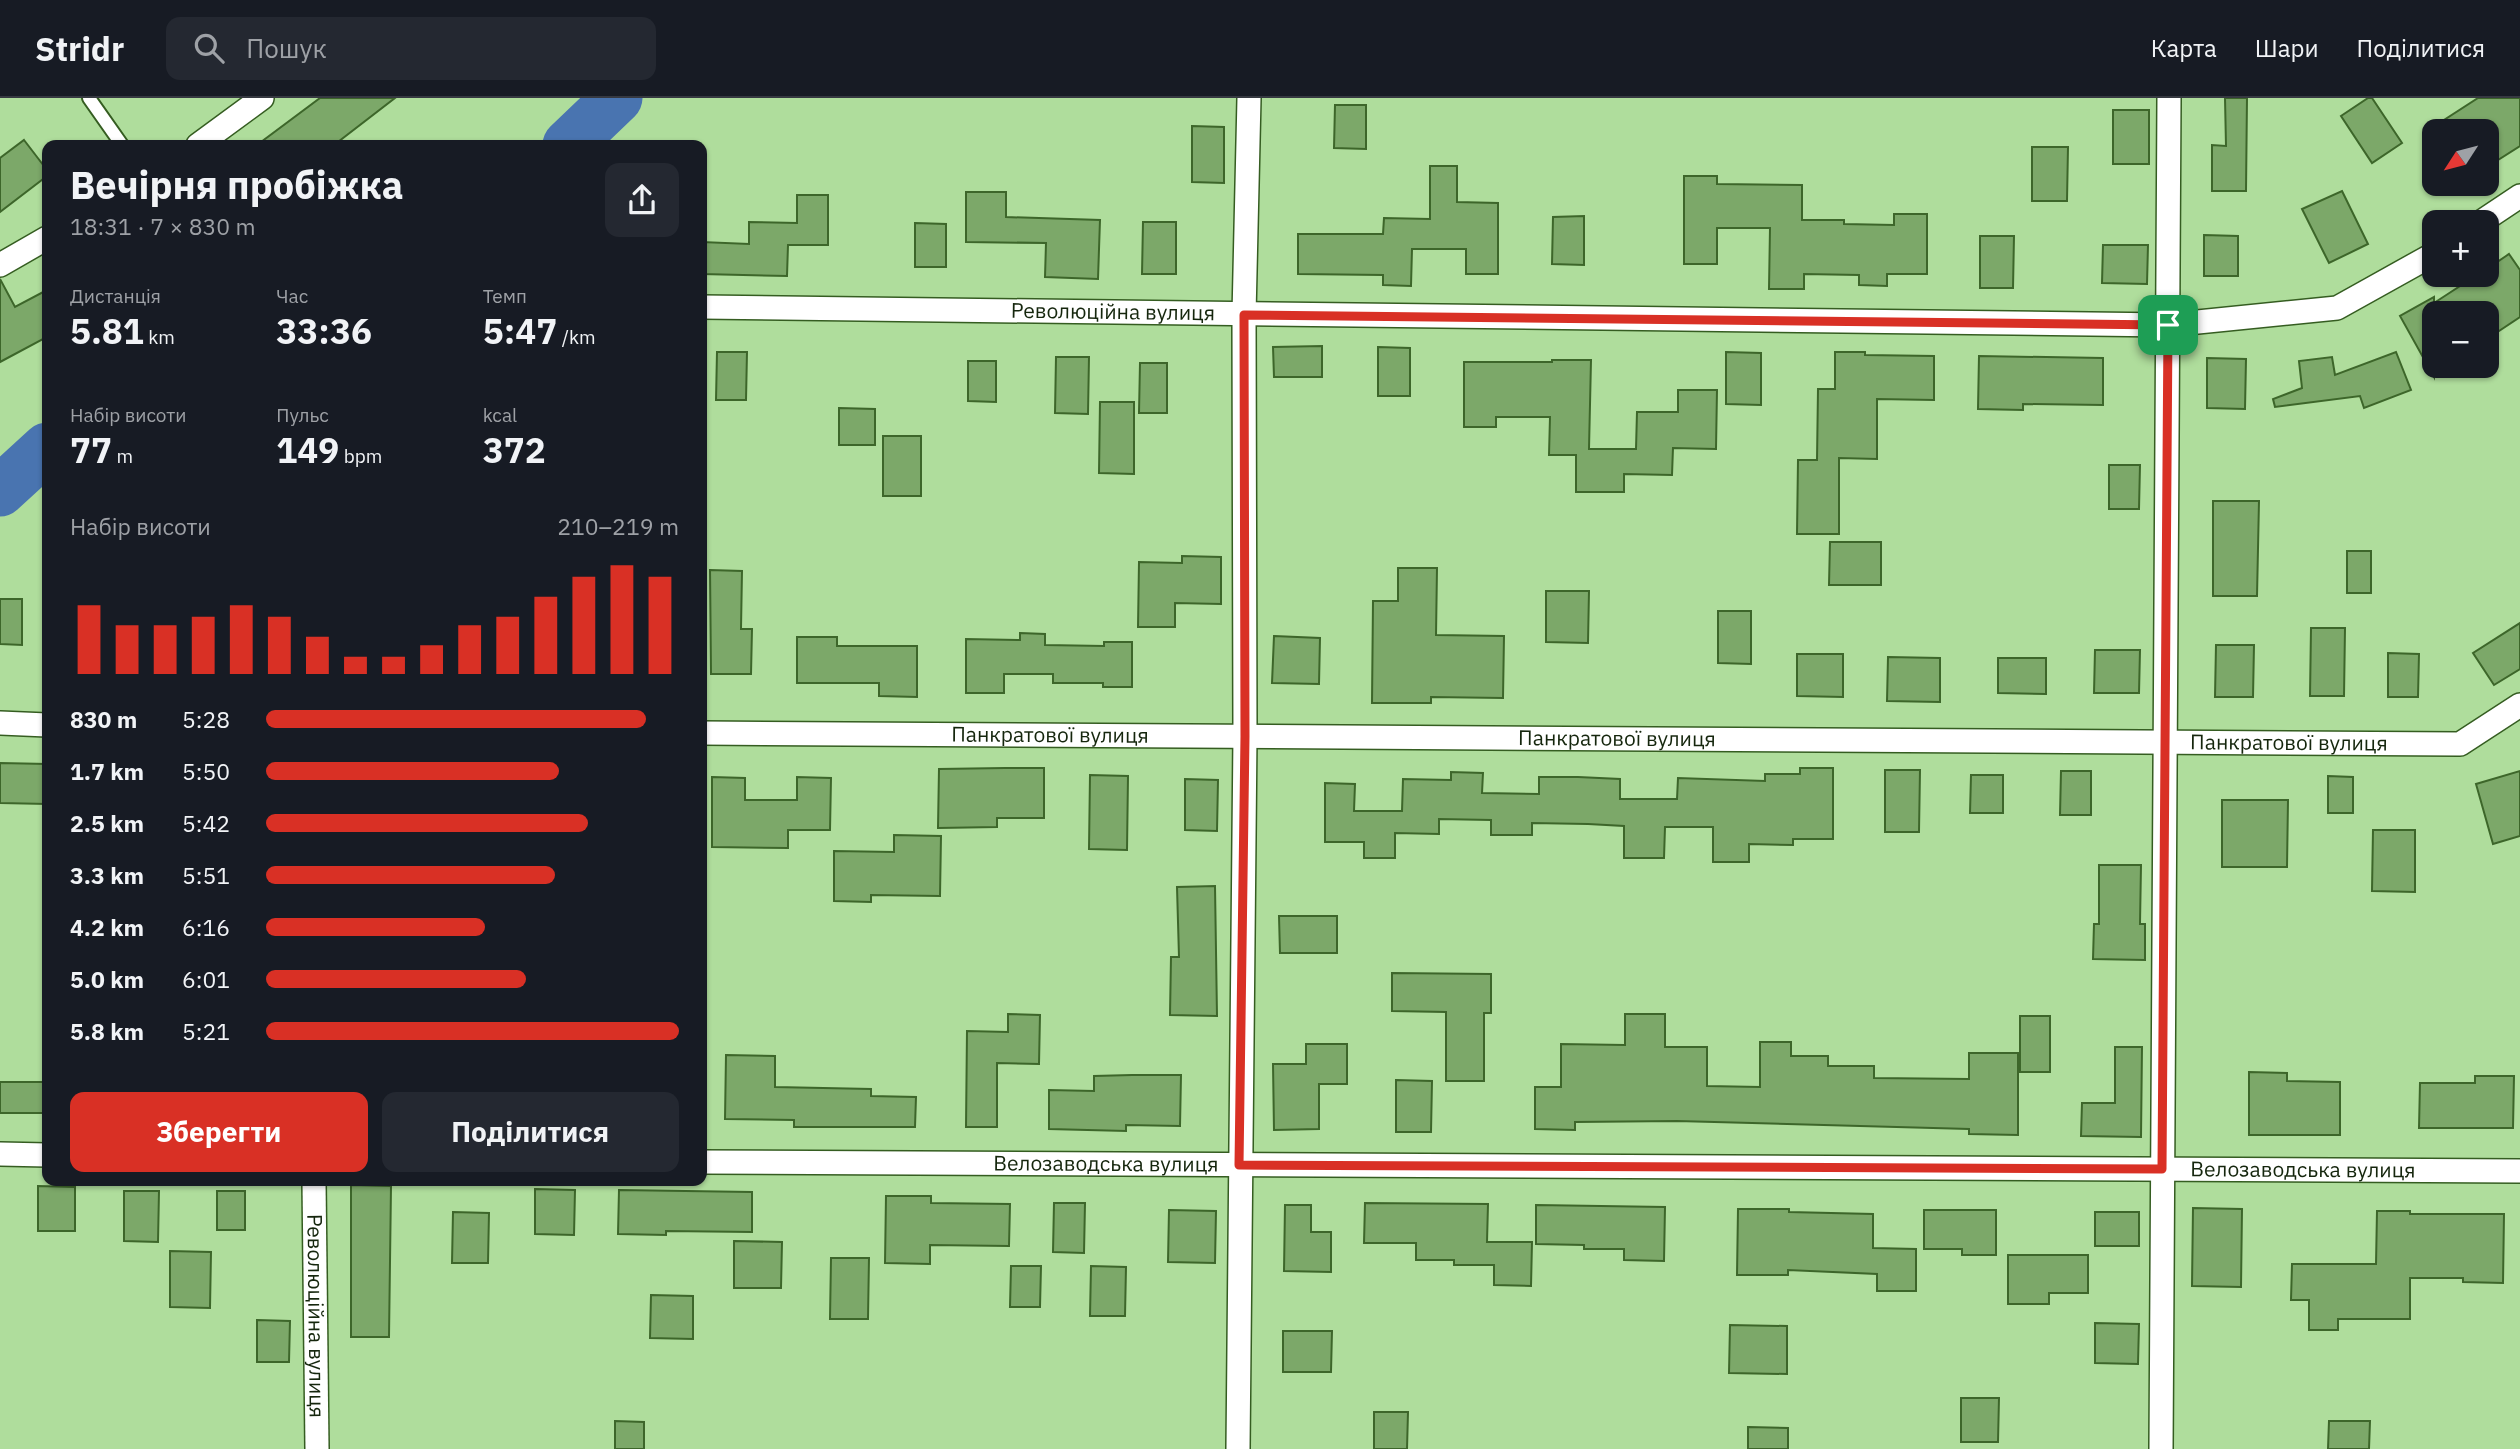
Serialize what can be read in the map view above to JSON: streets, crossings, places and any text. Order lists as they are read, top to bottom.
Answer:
{
  "streets": {
    "street": ["Революційна вулиця", "Панкратової вулиця", "Велозаводська вулиця"]
  },
  "north": "bottom left",
  "page": {
    "header": "Stridr",
    "search": "Пошук",
    "nav": ["Карта", "Шари", "Поділитися"],
    "map_buttons": ["+", "−"],
    "heading": ["Вечірня пробіжка", "18:31 · 7 × 830 m"],
    "stats": [
      ["Дистанція", "5.81 km"],
      ["Час", "33:36"],
      ["Темп", "5:47 /km"],
      ["Набір висоти", "77 m"],
      ["Пульс", "149 bpm"],
      ["kcal", "372"]
    ],
    "chart": ["Набір висоти", "210–219 m"],
    "list": [
      {
        "name": "830 m",
        "note": "5:28"
      },
      {
        "name": "1.7 km",
        "note": "5:50"
      },
      {
        "name": "2.5 km",
        "note": "5:42"
      },
      {
        "name": "3.3 km",
        "note": "5:51"
      },
      {
        "name": "4.2 km",
        "note": "6:16"
      },
      {
        "name": "5.0 km",
        "note": "6:01"
      },
      {
        "name": "5.8 km",
        "note": "5:21"
      }
    ],
    "buttons": ["Зберегти", "Поділитися"]
  }
}
